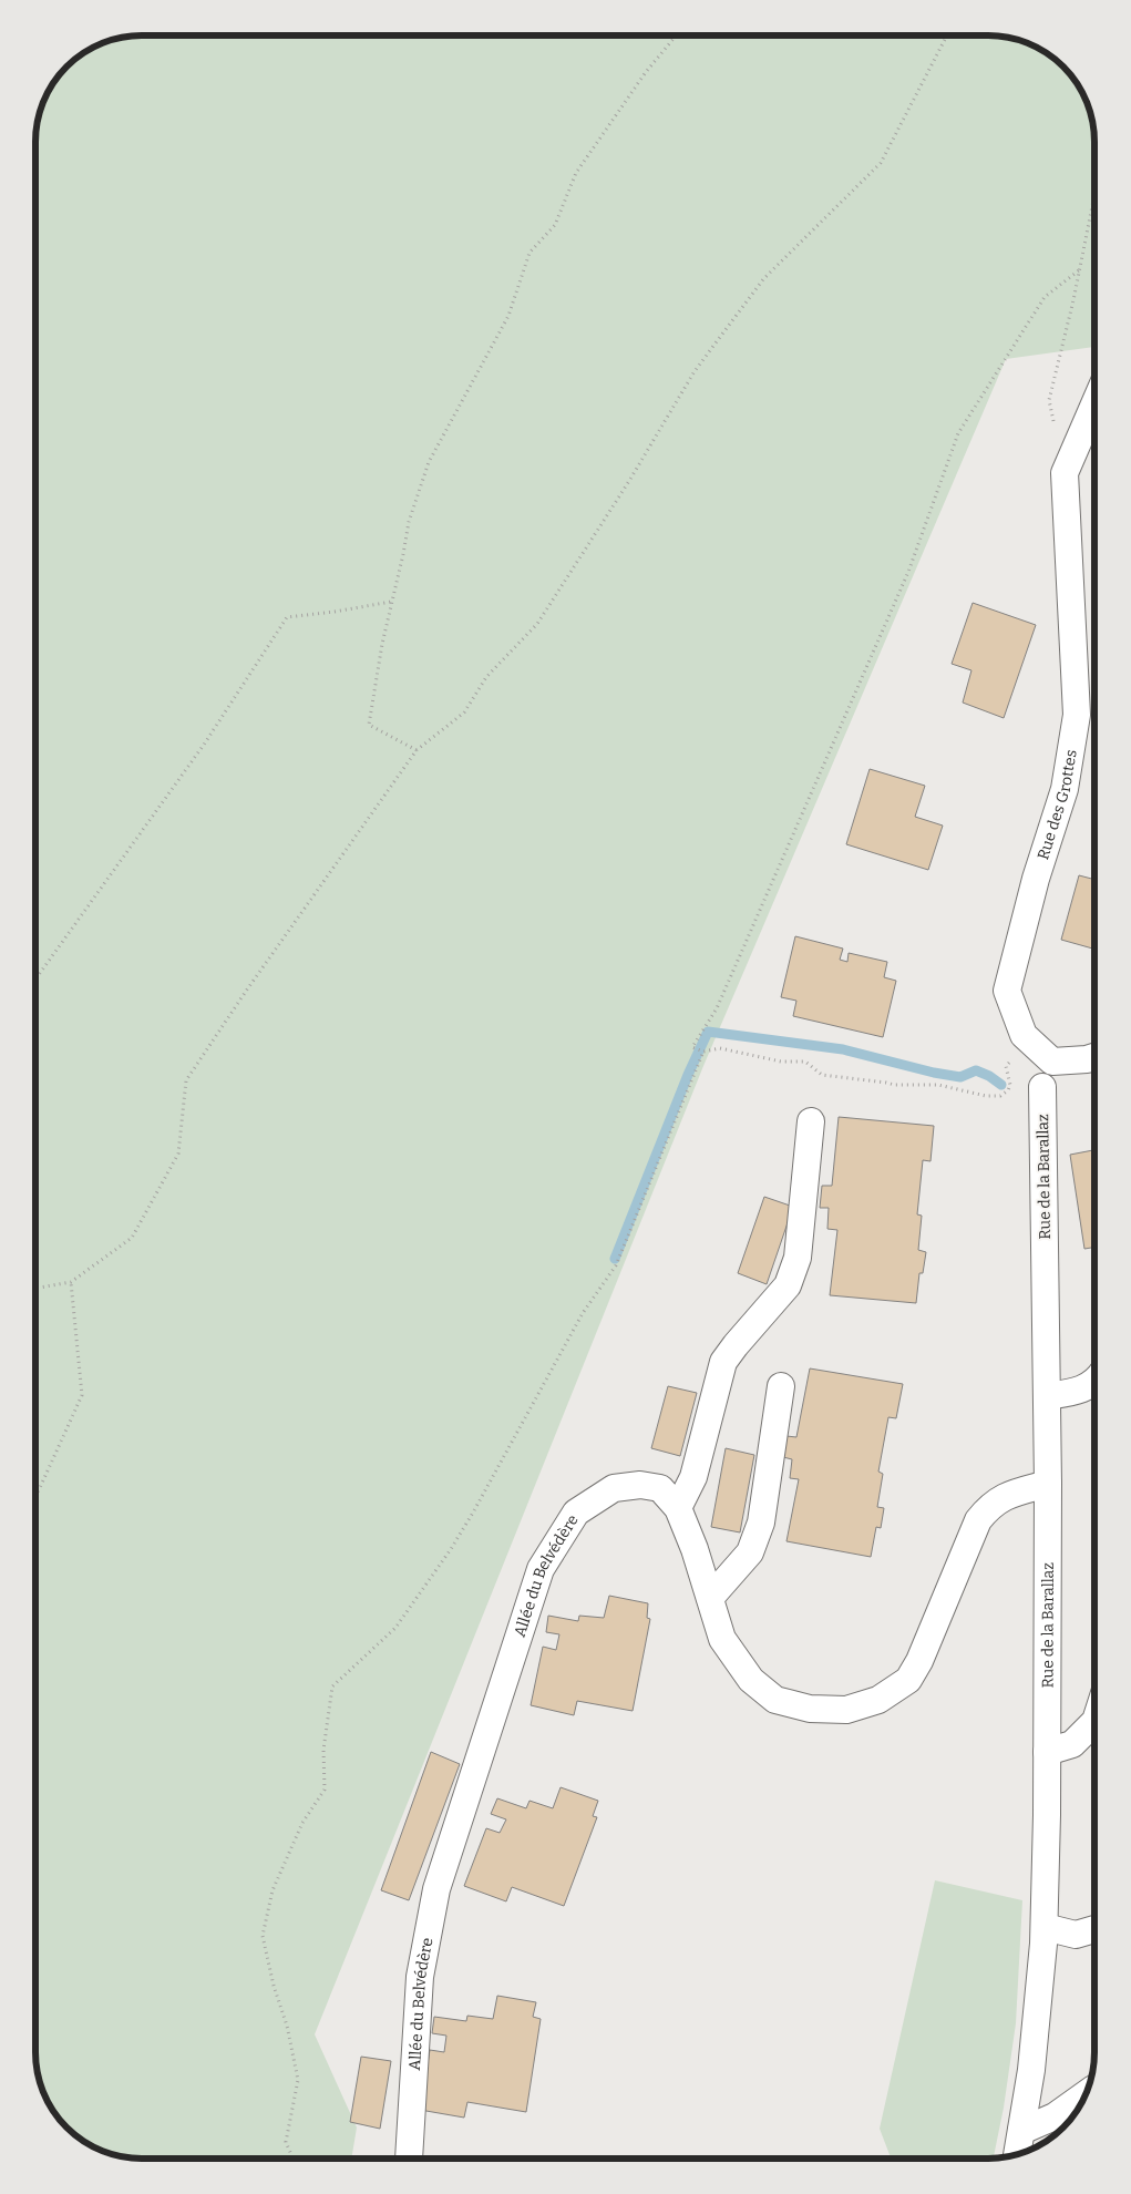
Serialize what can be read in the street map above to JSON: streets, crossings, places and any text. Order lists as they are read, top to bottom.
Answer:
{
  "streets": {
    "street": ["Rue des Grottes", "Rue de la Barallaz", "Allée du Belvédère"]
  },
  "crossings": [
    ["Rue de la Barallaz", "Allée du Belvédère"]
  ]
}
